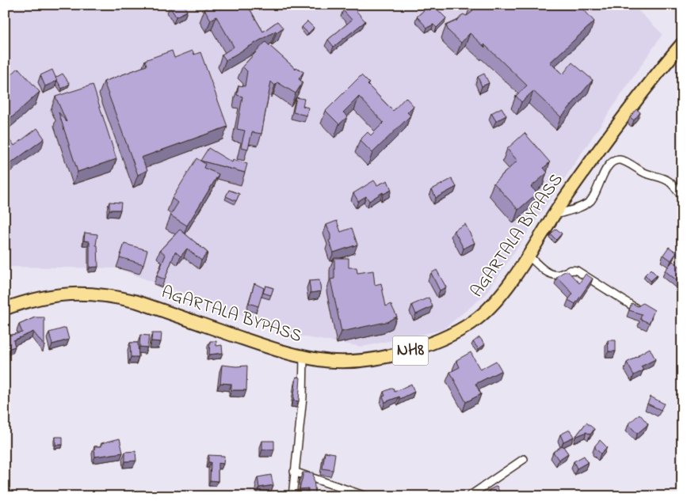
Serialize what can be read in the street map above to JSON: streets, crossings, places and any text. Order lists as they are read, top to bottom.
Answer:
{
  "streets": {
    "highway": ["AGARTALA BYPASS", "NH8"]
  }
}
